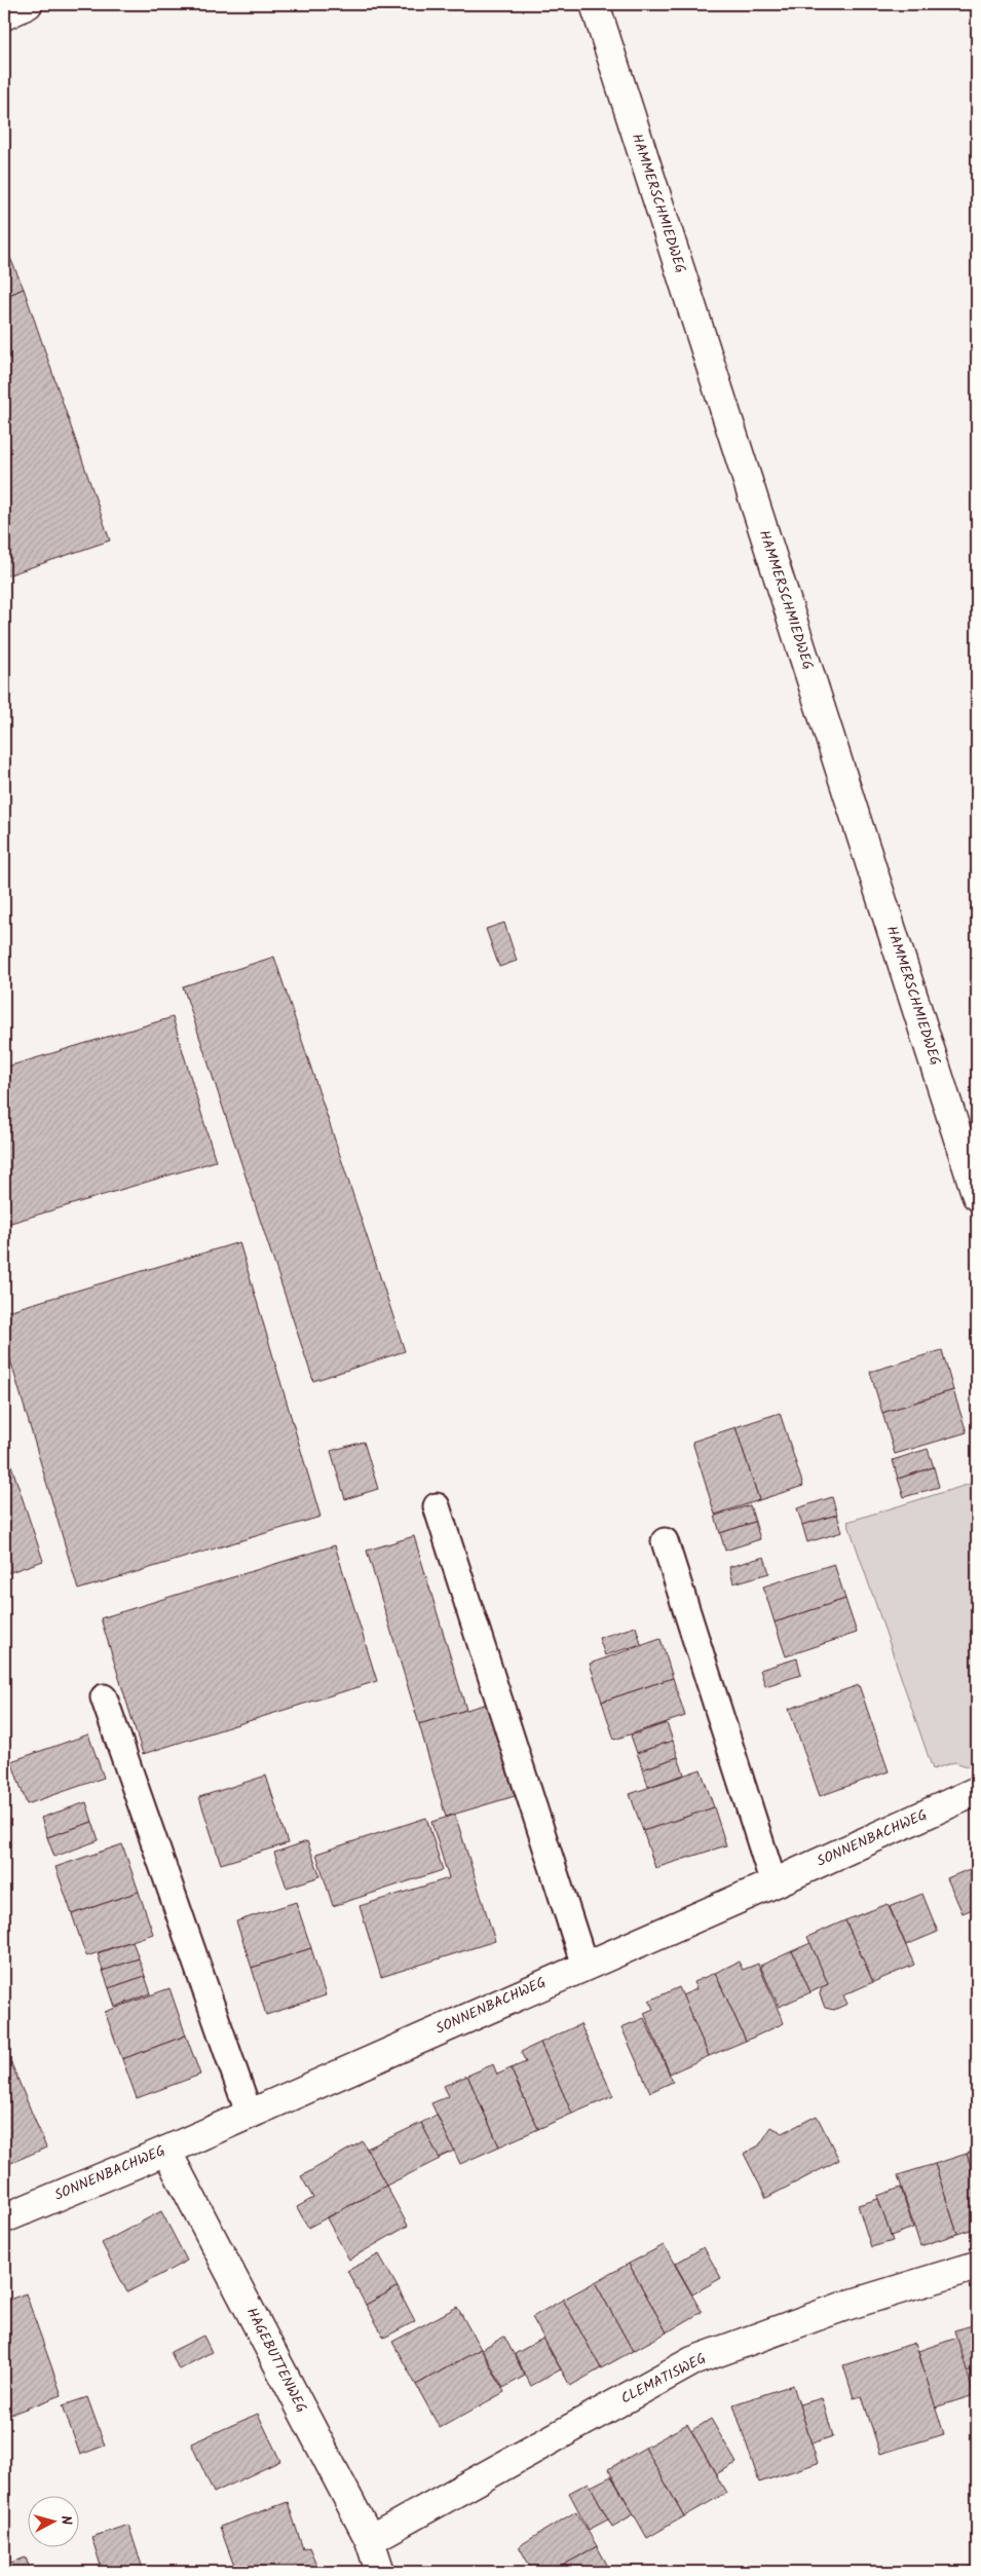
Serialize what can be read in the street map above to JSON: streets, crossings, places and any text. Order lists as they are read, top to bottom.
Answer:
{
  "streets": {
    "street": [
      "HAMMERSCHMIEDWEG",
      "SONNENBACHWEG",
      "HAGEBUTTENWEG",
      "CLEMATISWEG"
    ]
  },
  "crossings": [
    ["SONNENBACHWEG", "HAGEBUTTENWEG"],
    ["HAGEBUTTENWEG", "CLEMATISWEG"]
  ],
  "north": "right"
}
